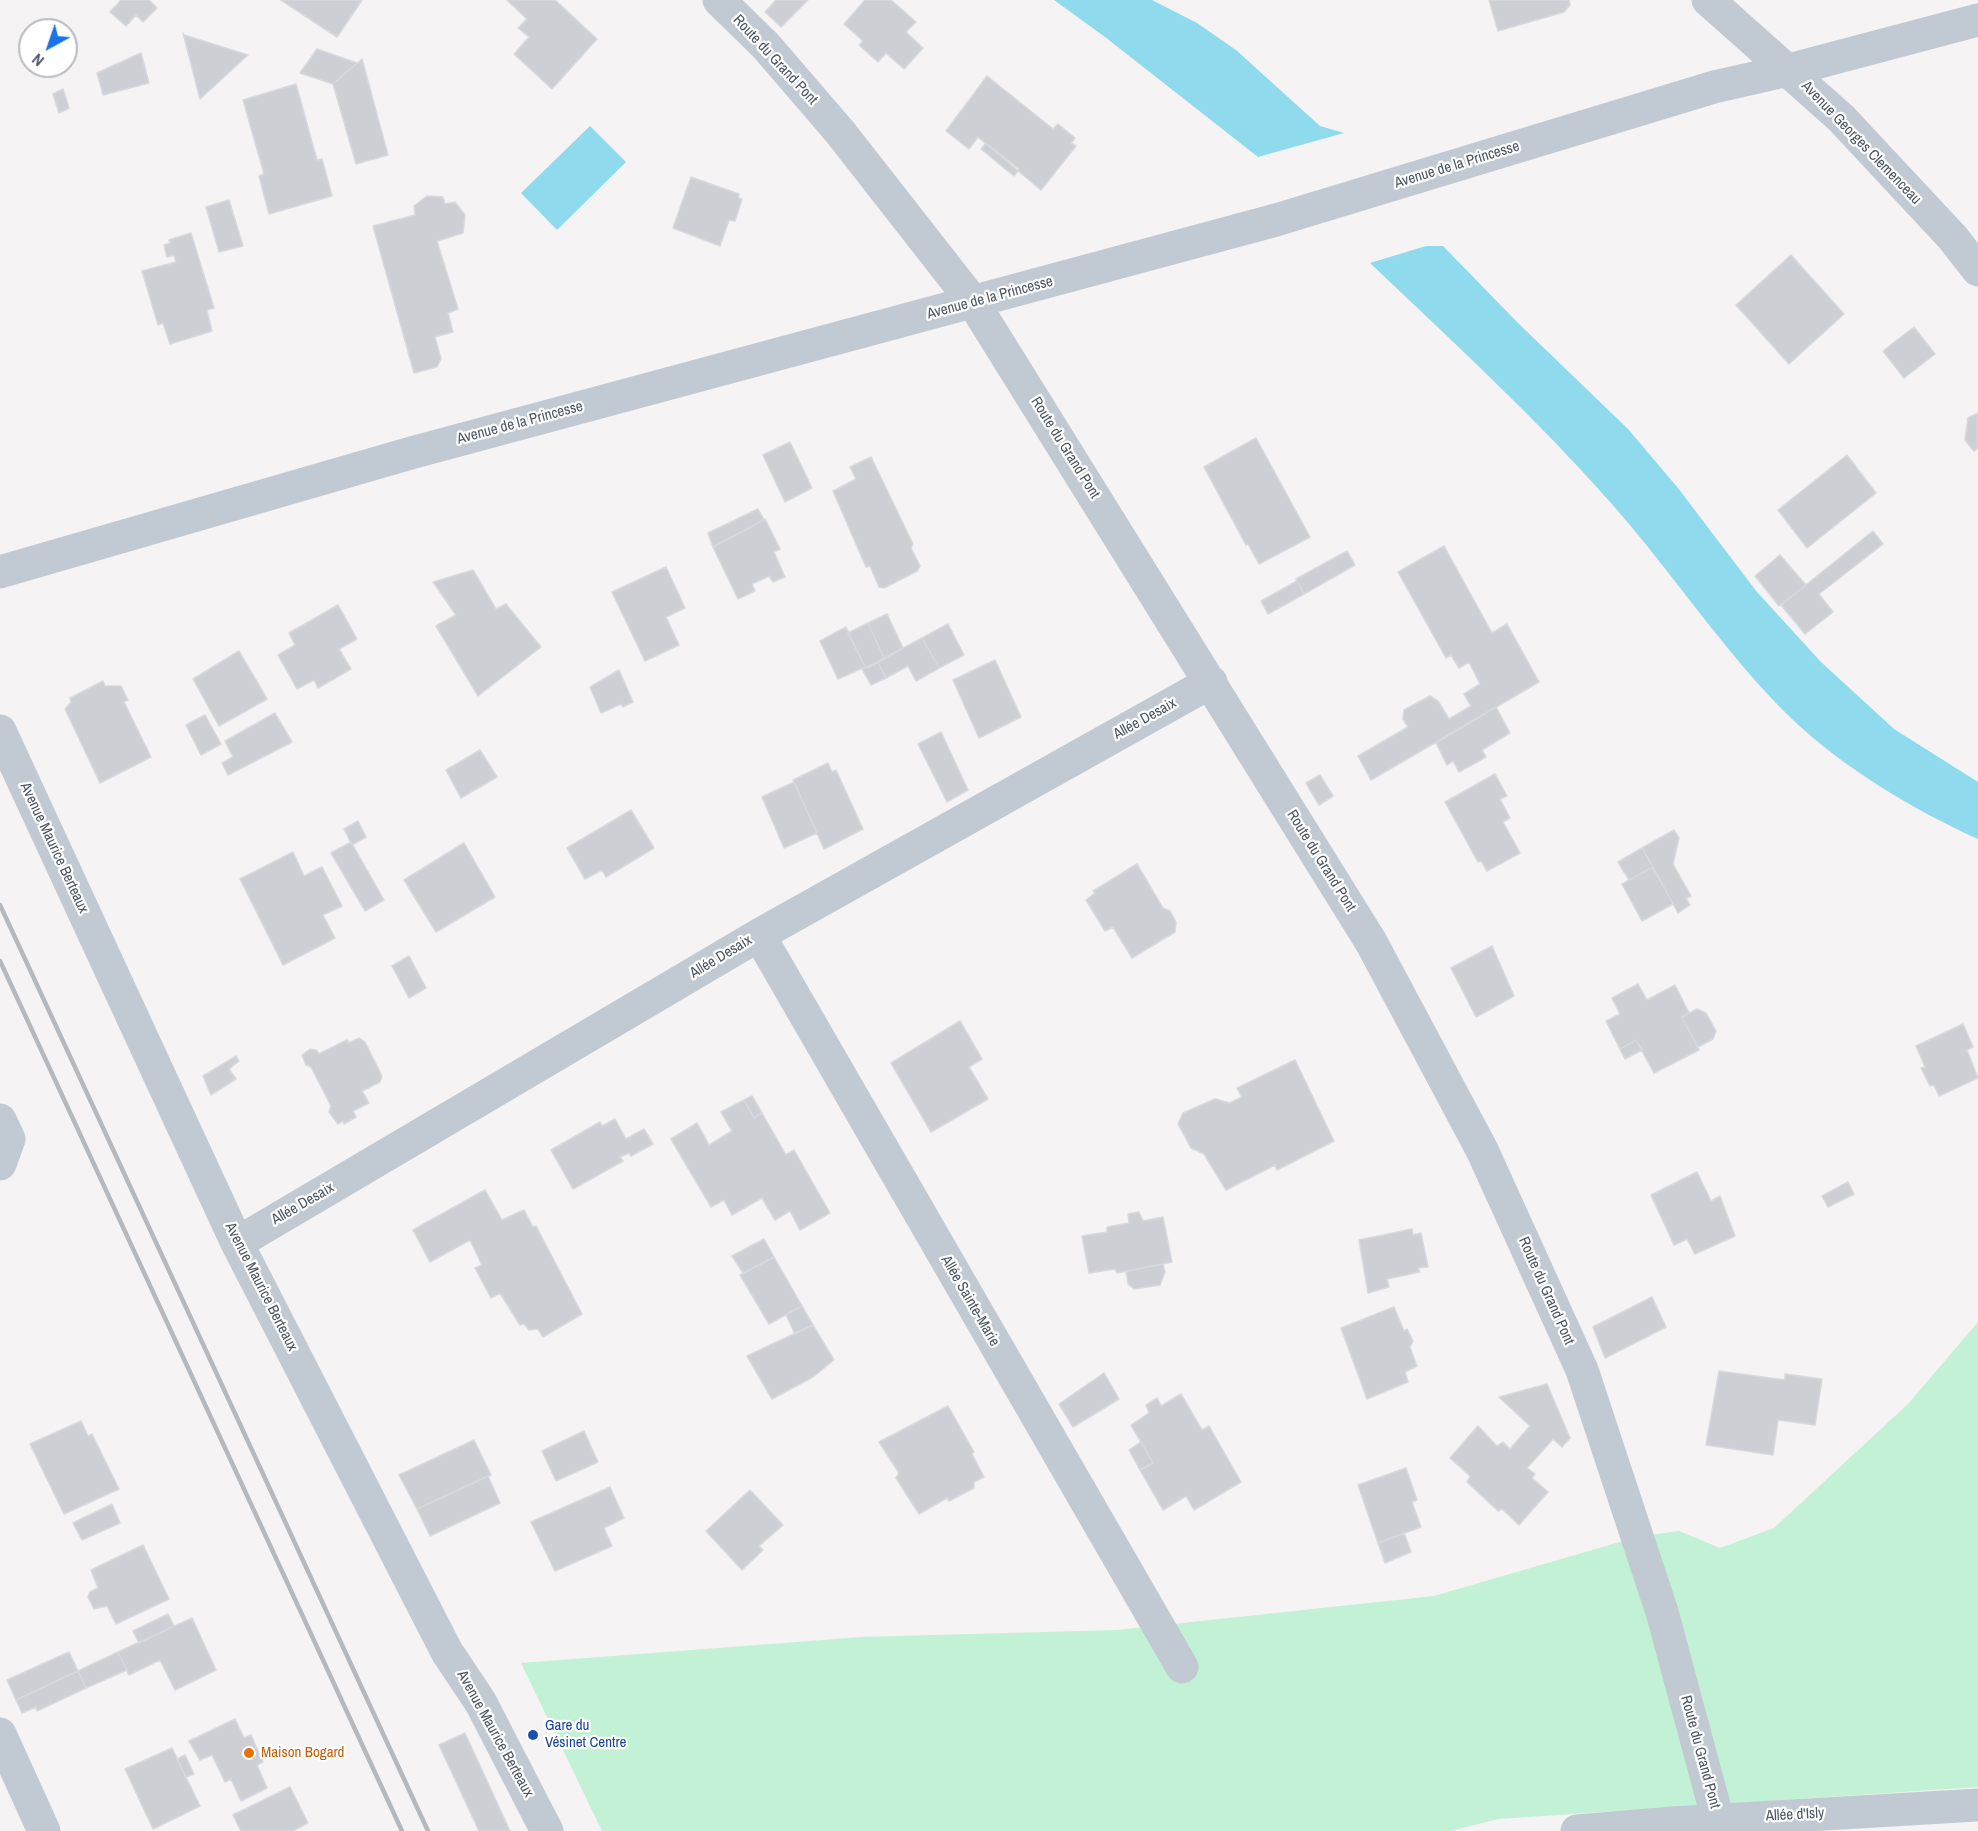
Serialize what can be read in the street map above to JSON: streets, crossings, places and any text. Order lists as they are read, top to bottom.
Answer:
{
  "streets": {
    "street": [
      "Route du Grand Pont",
      "Avenue Georges Clemenceau",
      "Avenue de la Princesse",
      "Allée Desaix",
      "Avenue Maurice Berteaux",
      "Allée Sainte-Marie",
      "Allée d'Isly"
    ]
  },
  "crossings": [
    ["Route du Grand Pont", "Avenue de la Princesse"],
    ["Route du Grand Pont", "Allée Desaix"],
    ["Route du Grand Pont", "Allée d'Isly"],
    ["Avenue Georges Clemenceau", "Avenue de la Princesse"],
    ["Allée Desaix", "Avenue Maurice Berteaux"],
    ["Allée Desaix", "Allée Sainte-Marie"]
  ],
  "places": ["Gare du Vésinet Centre", "Maison Bogard"],
  "north": "bottom left"
}
